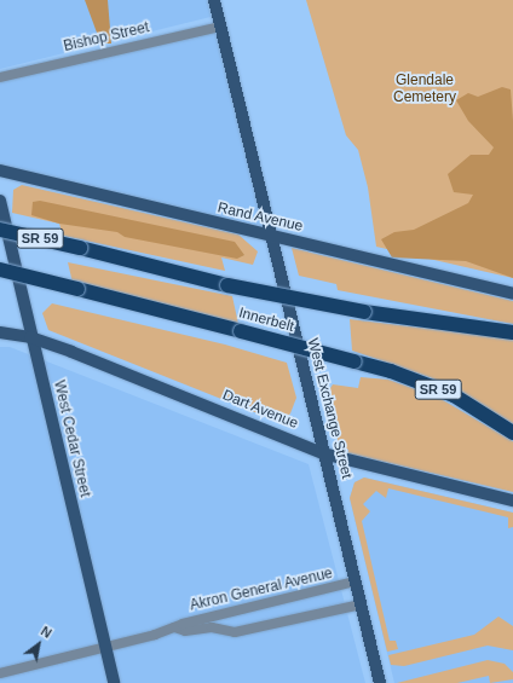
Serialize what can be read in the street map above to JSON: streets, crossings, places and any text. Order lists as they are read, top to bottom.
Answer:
{
  "streets": {
    "highway": ["SR 59", "Innerbelt"],
    "main road": [
      "Rand Avenue",
      "West Exchange Street",
      "Dart Avenue",
      "West Cedar Street"
    ],
    "street": ["Bishop Street", "Akron General Avenue"]
  },
  "crossings": [
    ["Bishop Street", "West Exchange Street"],
    ["Rand Avenue", "West Exchange Street"],
    ["West Exchange Street", "Dart Avenue"],
    ["West Exchange Street", "Akron General Avenue"],
    ["Dart Avenue", "West Cedar Street"],
    ["West Cedar Street", "Akron General Avenue"]
  ],
  "parks": ["Glendale Cemetery"],
  "north": "top right"
}
